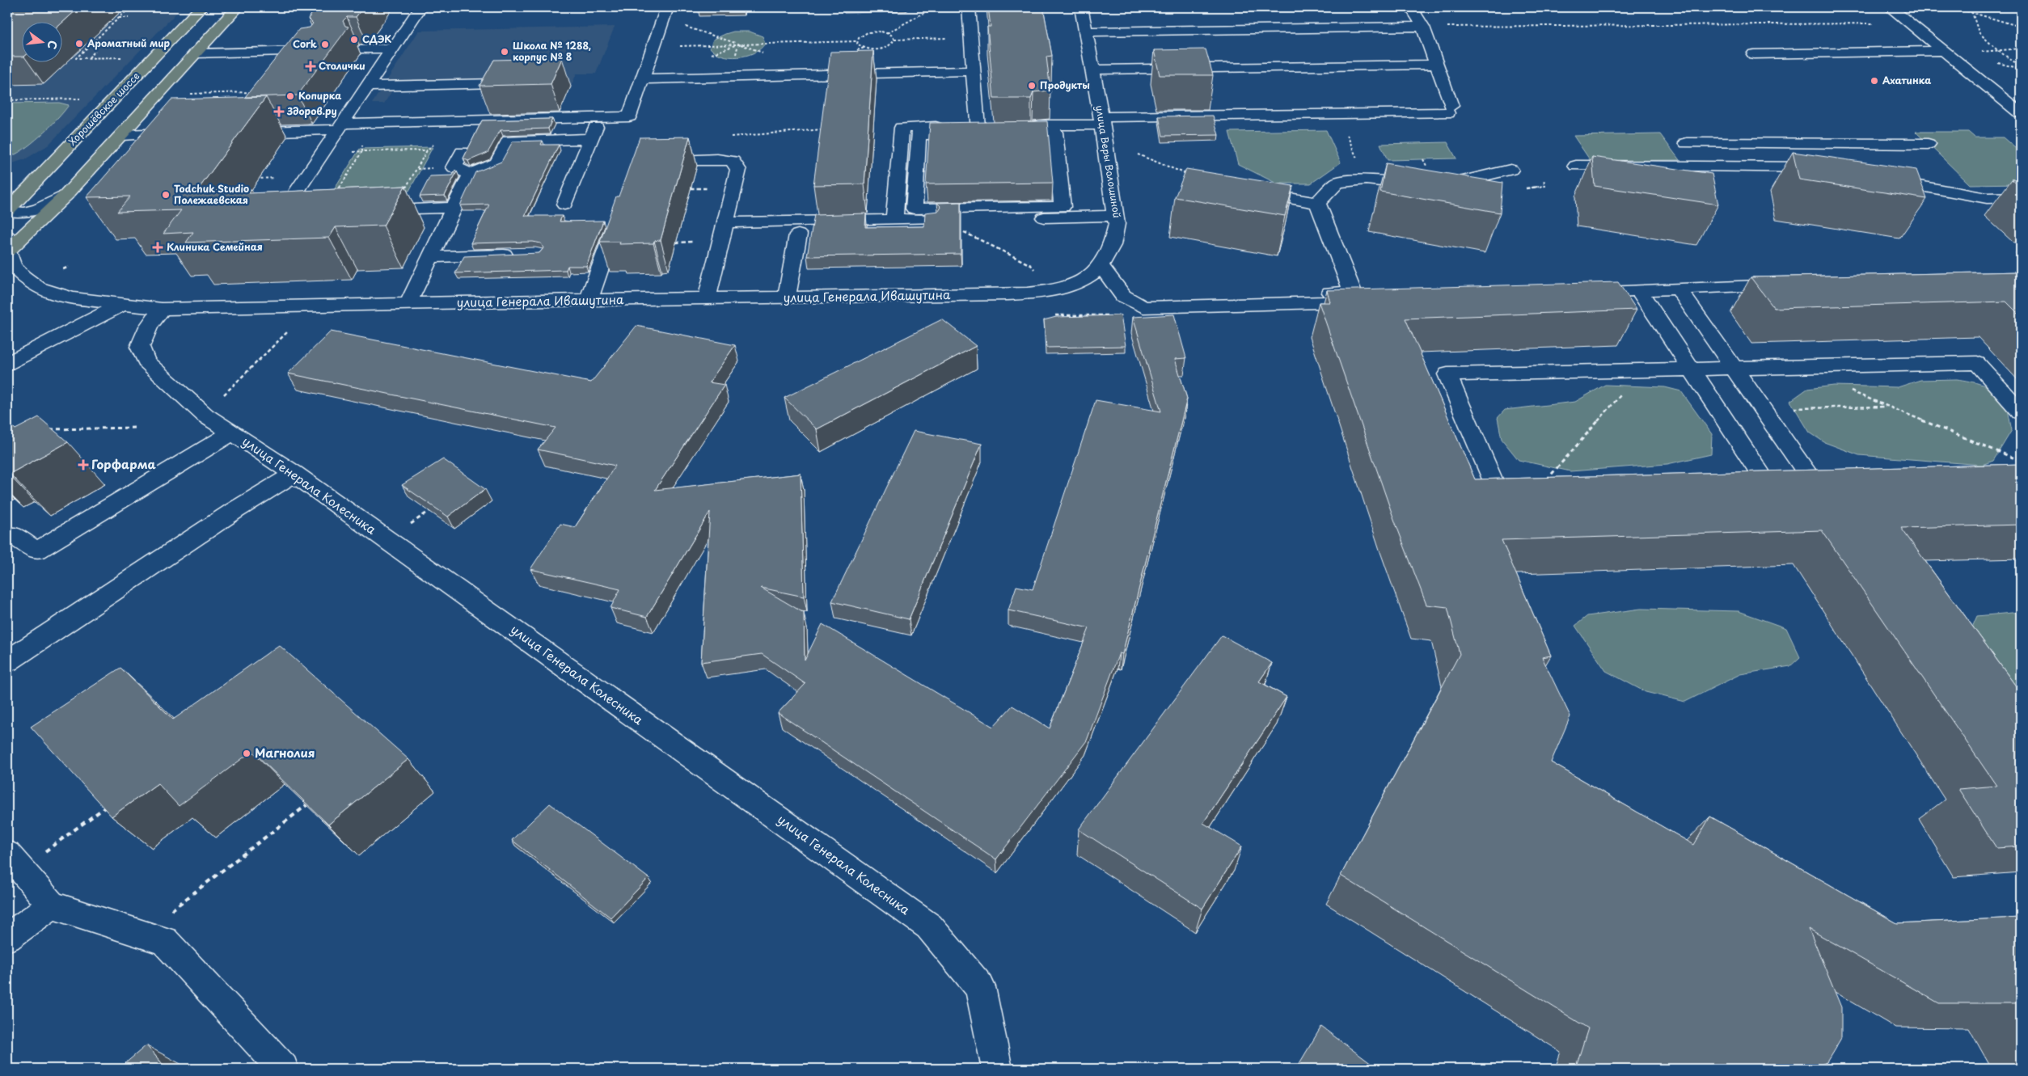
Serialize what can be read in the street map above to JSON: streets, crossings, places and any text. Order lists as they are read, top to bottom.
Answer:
{
  "streets": {
    "main road": ["Хорошёвское шоссе"],
    "street": ["улица Веры Волошиной", "улица Генерала Ивашутина", "улица Генерала Колесника"]
  },
  "crossings": [
    ["Хорошёвское шоссе", "улица Генерала Ивашутина"],
    ["улица Веры Волошиной", "улица Генерала Ивашутина"],
    ["улица Генерала Ивашутина", "улица Генерала Колесника"]
  ],
  "places": {
    "other": [
      "СДЭК",
      "Ароматный мир",
      "Cork",
      "Школа № 1288, корпус № 8",
      "Ахатинка",
      "Продукты",
      "Копирка",
      "Todchuk Studio Полежаевская",
      "Магнолия"
    ],
    "health": [
      "Столички",
      "Здоров.ру",
      "Клиника Семейная",
      "Горфарма"
    ]
  },
  "north": "right"
}
